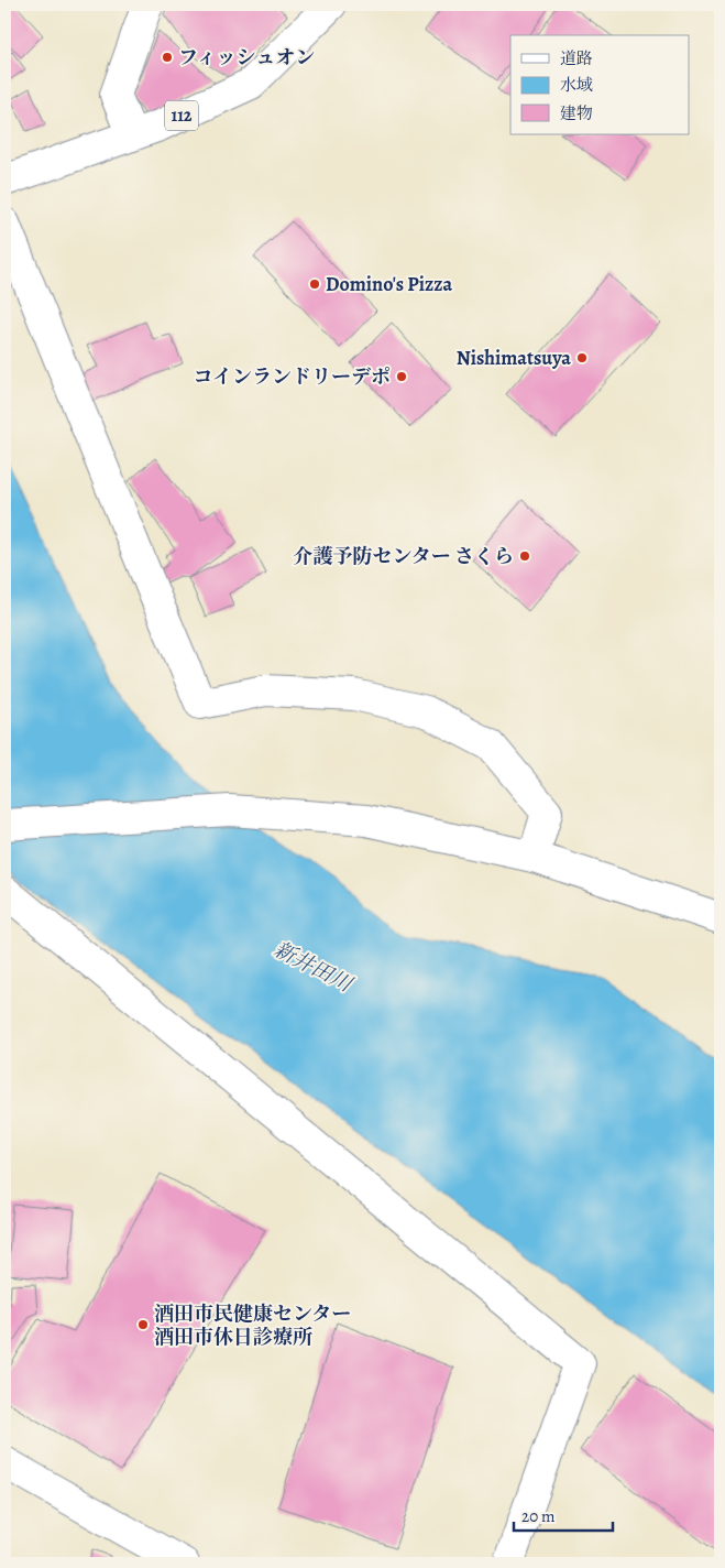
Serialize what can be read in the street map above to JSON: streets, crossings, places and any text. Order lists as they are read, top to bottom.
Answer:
{
  "streets": {
    "main road": ["112"]
  },
  "water": ["新井田川"],
  "places": [
    "フィッシュオン",
    "Domino's Pizza",
    "Nishimatsuya",
    "コインランドリーデポ",
    "介護予防センター さくら",
    "酒田市民健康センター 酒田市休日診療所"
  ],
  "legend": ["道路", "水域", "建物"],
  "scale_bar": "20 m"
}
